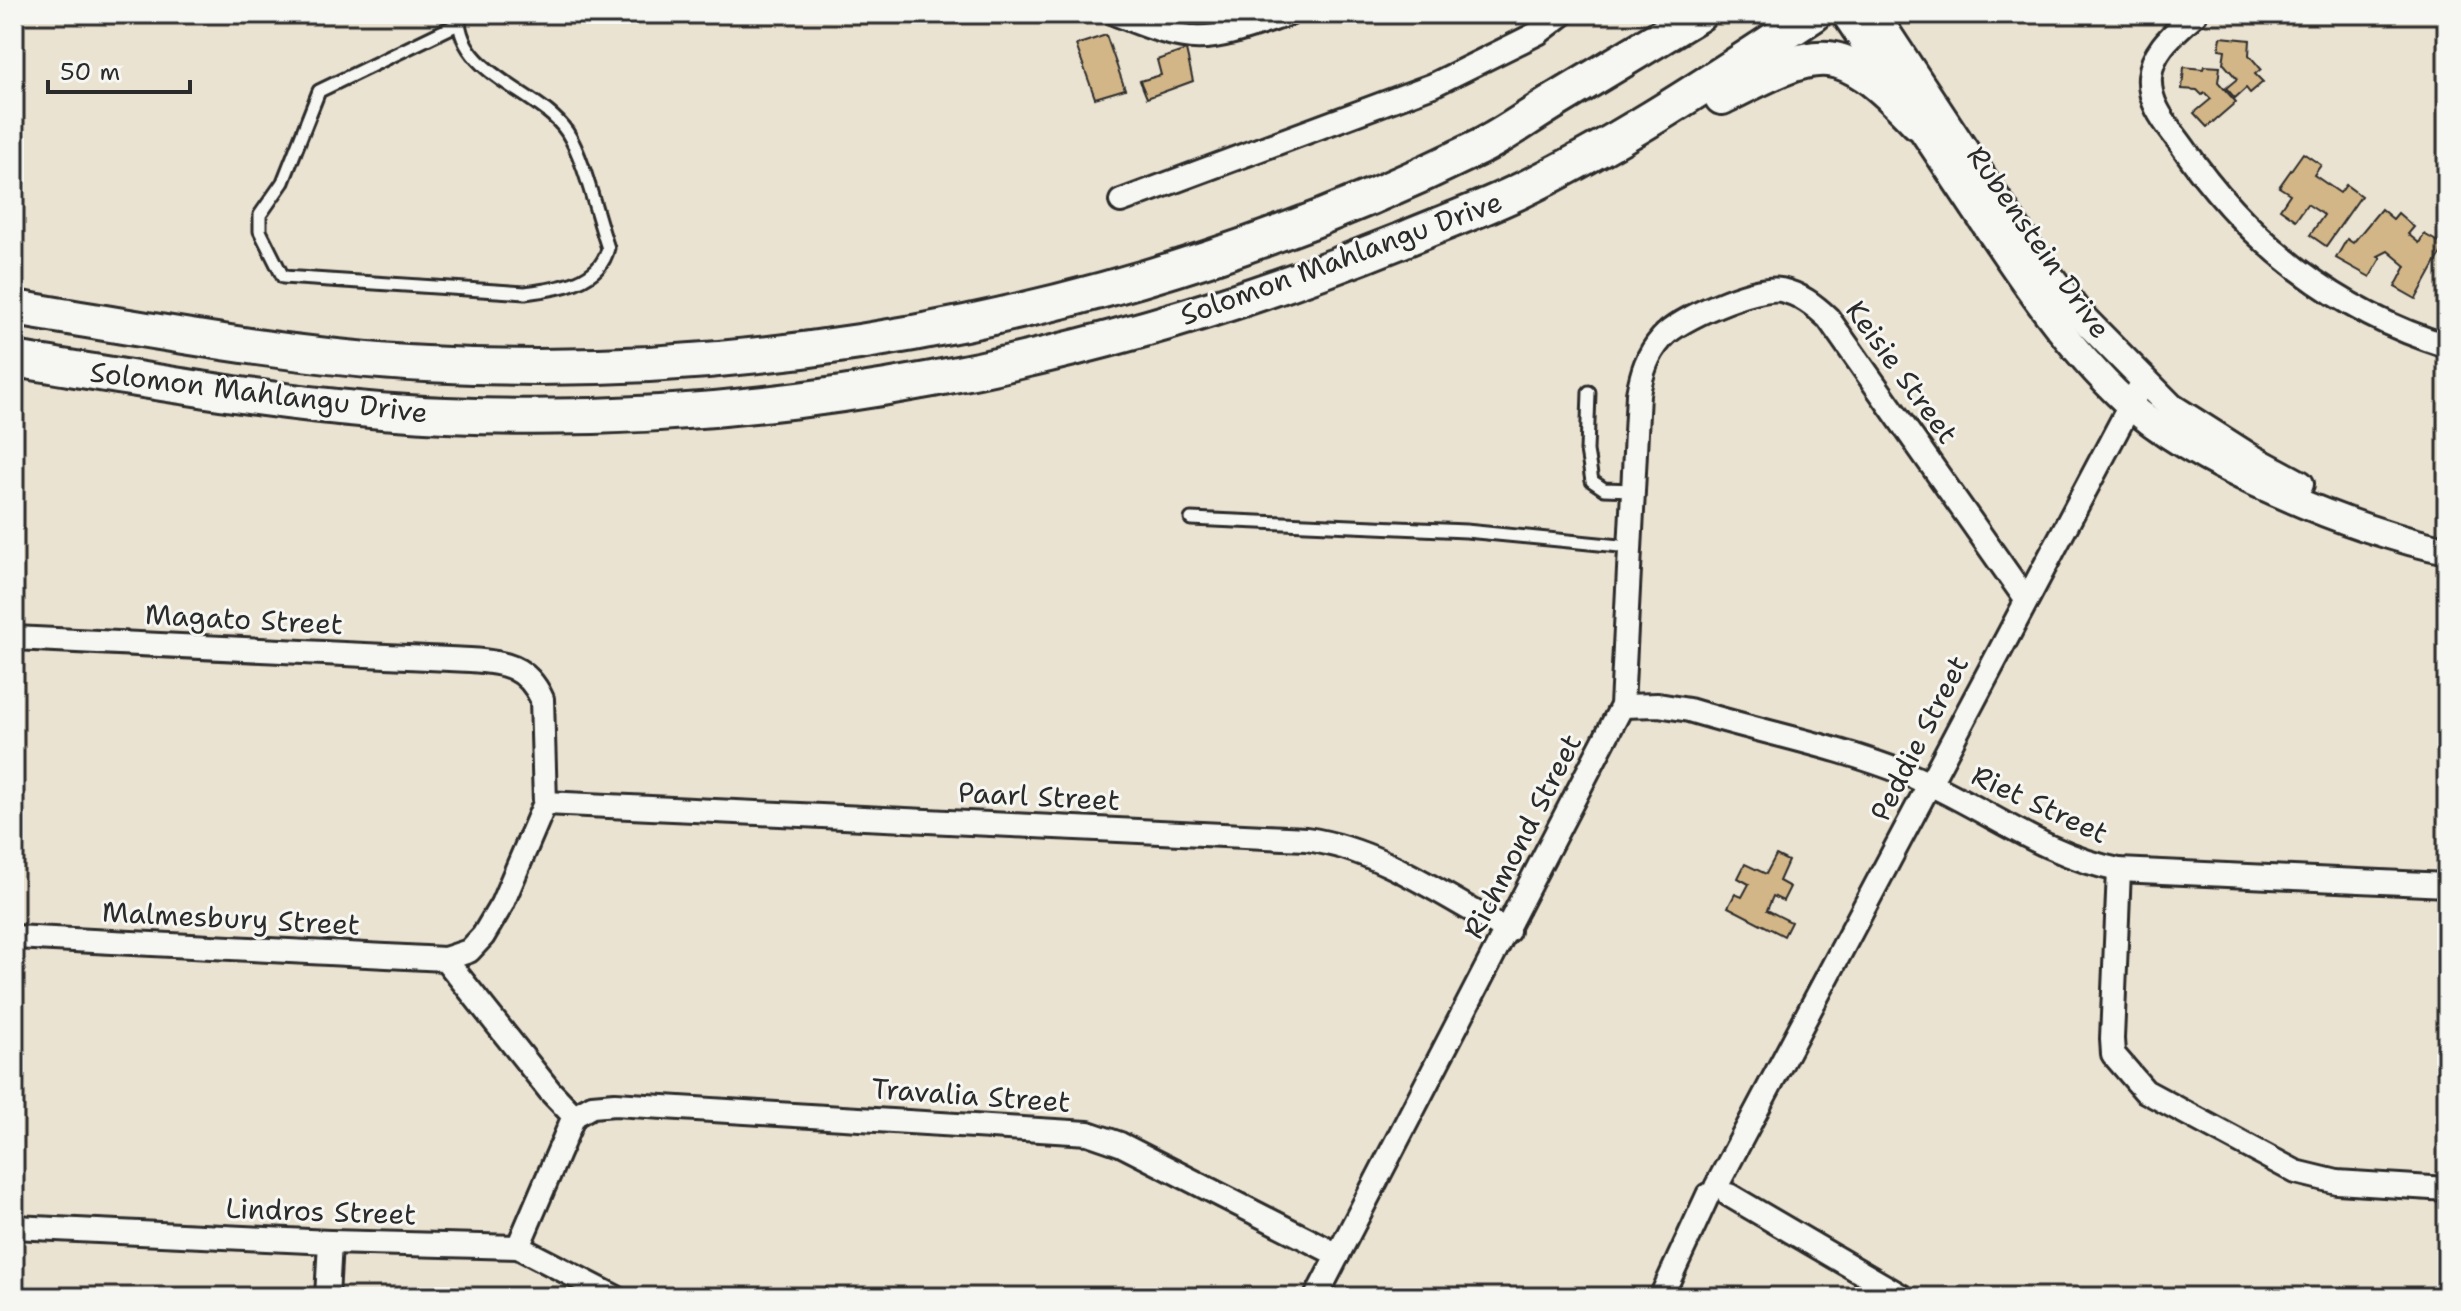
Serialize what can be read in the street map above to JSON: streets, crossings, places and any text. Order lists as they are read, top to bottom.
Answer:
{
  "streets": {
    "main road": ["Solomon Mahlangu Drive"],
    "street": [
      "Rubenstein Drive",
      "Keisie Street",
      "Magato Street",
      "Peddie Street",
      "Paarl Street",
      "Riet Street",
      "Richmond Street",
      "Malmesbury Street",
      "Travalia Street",
      "Lindros Street"
    ]
  },
  "crossings": [
    ["Rubenstein Drive", "Peddie Street"],
    ["Keisie Street", "Peddie Street"],
    ["Keisie Street", "Richmond Street"],
    ["Magato Street", "Paarl Street"],
    ["Peddie Street", "Riet Street"],
    ["Paarl Street", "Richmond Street"],
    ["Riet Street", "Richmond Street"],
    ["Richmond Street", "Travalia Street"]
  ],
  "scale_bar": "50 m"
}
